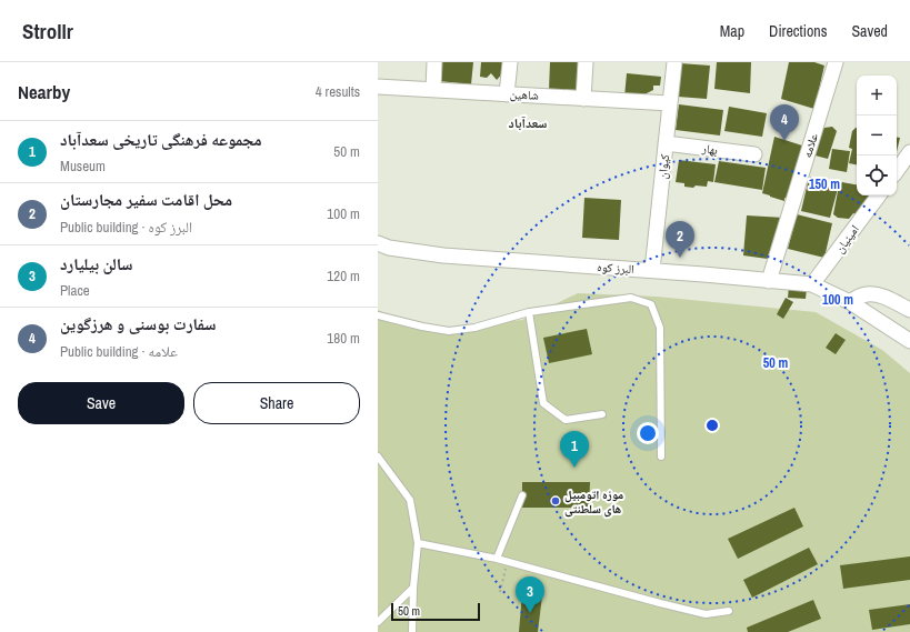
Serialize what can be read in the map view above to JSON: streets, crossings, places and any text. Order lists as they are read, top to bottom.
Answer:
{
  "streets": {
    "street": [
      "شاهین",
      "علامه",
      "بهار",
      "کیوان",
      "امینیان",
      "البرز کوه"
    ]
  },
  "crossings": [
    ["شاهین", "کیوان"],
    ["علامه", "البرز کوه"],
    ["بهار", "کیوان"],
    ["کیوان", "البرز کوه"],
    ["امینیان", "البرز کوه"]
  ],
  "districts": ["سعدآباد"],
  "places": ["موزه اتومبیل های سلطنتی"],
  "scale_bar": "50 m",
  "page": {
    "header": "Strollr",
    "nav": ["Map", "Directions", "Saved"],
    "heading": ["Nearby", "4 results"],
    "map_buttons": ["+", "−"],
    "pins": [
      "4",
      "2",
      "1",
      "3"
    ],
    "list": [
      {
        "mark": "1",
        "name": "مجموعه فرهنگی تاریخی سعدآباد",
        "note": "Museum",
        "value": "50 m"
      },
      {
        "mark": "2",
        "name": "محل اقامت سفیر مجارستان",
        "note": "Public building · البرز کوه",
        "value": "100 m"
      },
      {
        "mark": "3",
        "name": "سالن بیلیارد",
        "note": "Place",
        "value": "120 m"
      },
      {
        "mark": "4",
        "name": "سفارت بوسنی و هرزگوین",
        "note": "Public building · علامه",
        "value": "180 m"
      }
    ],
    "buttons": ["Save", "Share"],
    "scale": "50 m"
  },
  "rings": ["150 m", "100 m", "50 m"]
}
